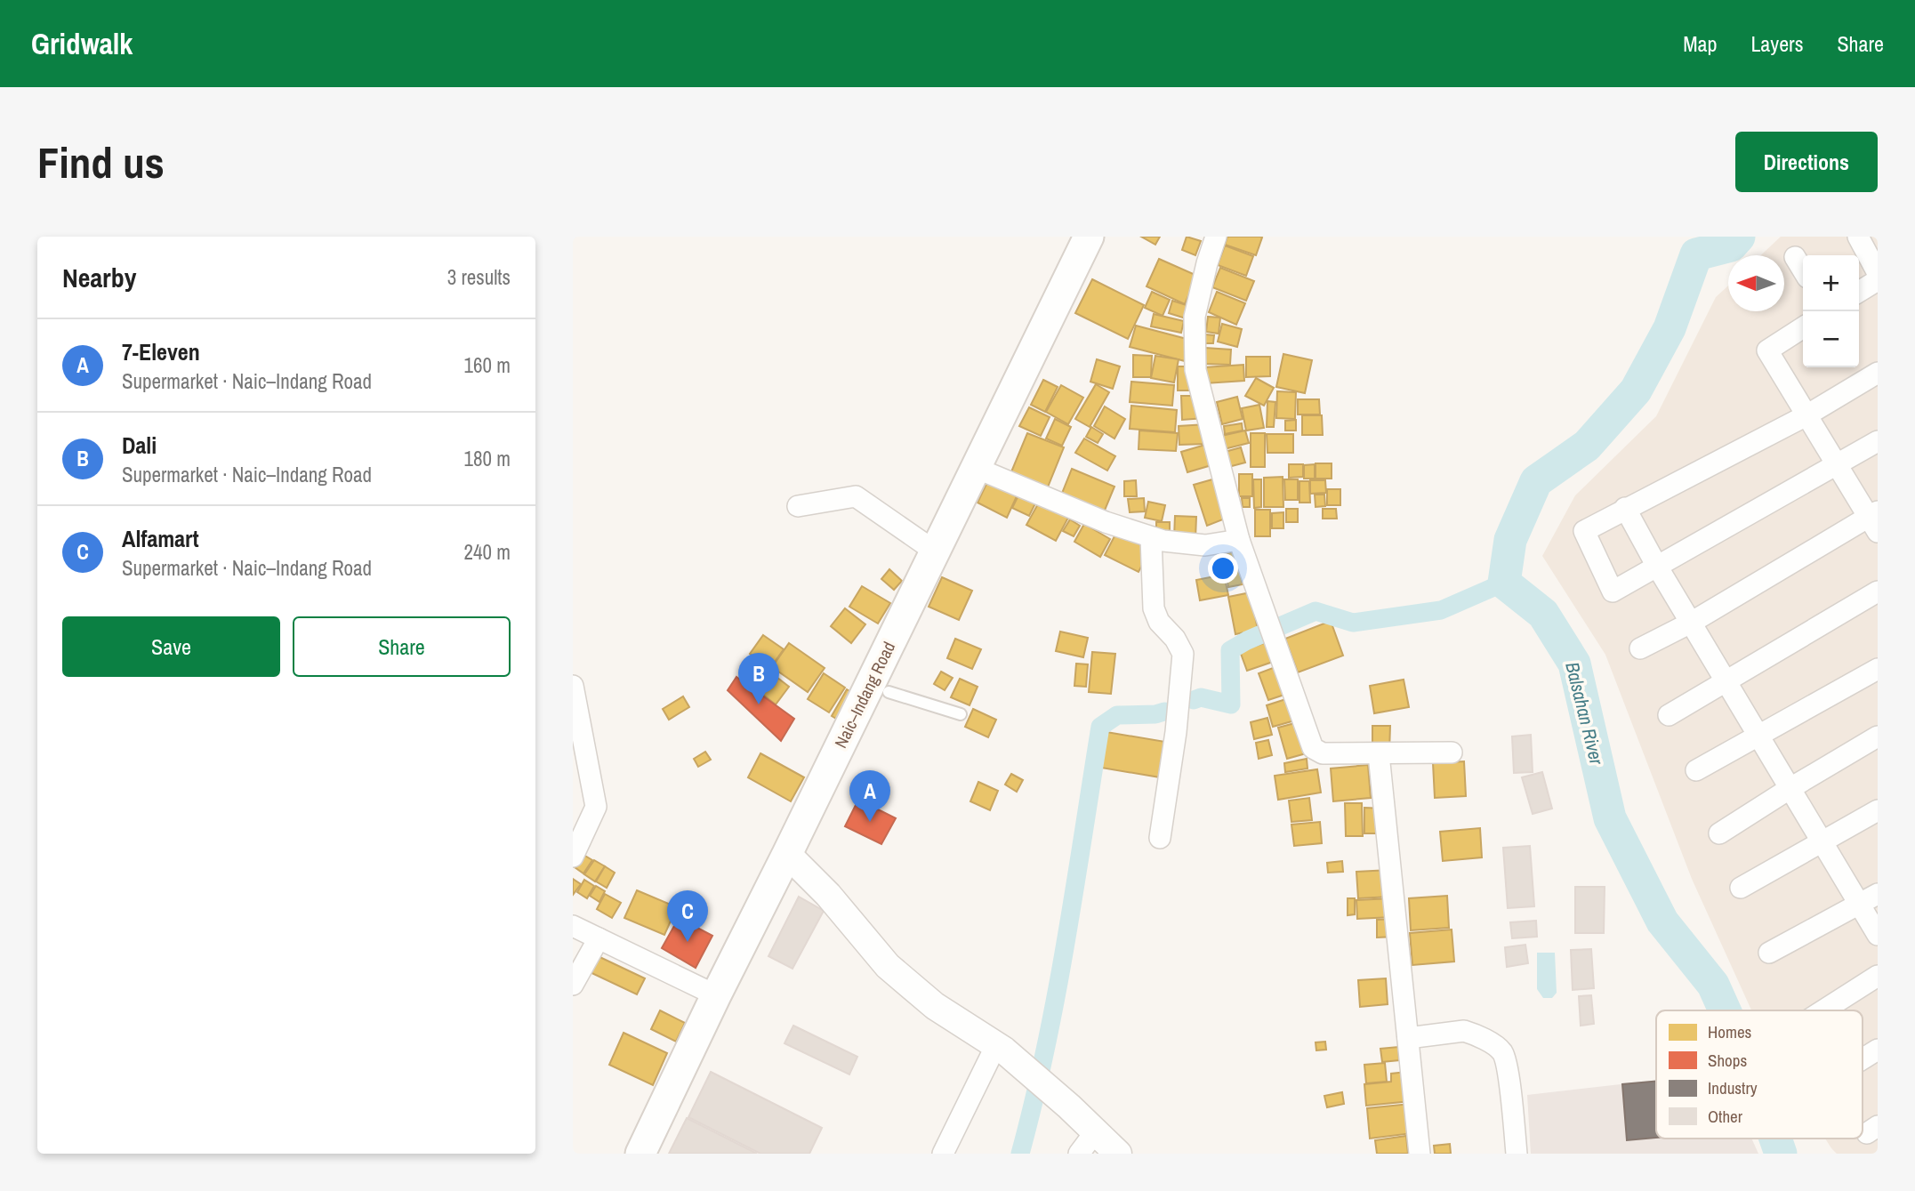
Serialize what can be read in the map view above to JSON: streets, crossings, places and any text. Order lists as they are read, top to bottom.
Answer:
{
  "streets": {
    "main road": ["Naic–Indang Road"]
  },
  "water": ["Balsahan River"],
  "legend": [
    "Homes",
    "Shops",
    "Industry",
    "Other"
  ],
  "north": "left",
  "page": {
    "header": "Gridwalk",
    "nav": ["Map", "Layers", "Share"],
    "buttons": [
      "Directions",
      ["Save", "Share"]
    ],
    "title": "Find us",
    "heading": ["Nearby", "3 results"],
    "map_buttons": ["+", "−"],
    "list": [
      {
        "mark": "A",
        "name": "7-Eleven",
        "note": "Supermarket · Naic–Indang Road",
        "value": "160 m"
      },
      {
        "mark": "B",
        "name": "Dali",
        "note": "Supermarket · Naic–Indang Road",
        "value": "180 m"
      },
      {
        "mark": "C",
        "name": "Alfamart",
        "note": "Supermarket · Naic–Indang Road",
        "value": "240 m"
      }
    ],
    "pins": ["B", "A", "C"]
  }
}
